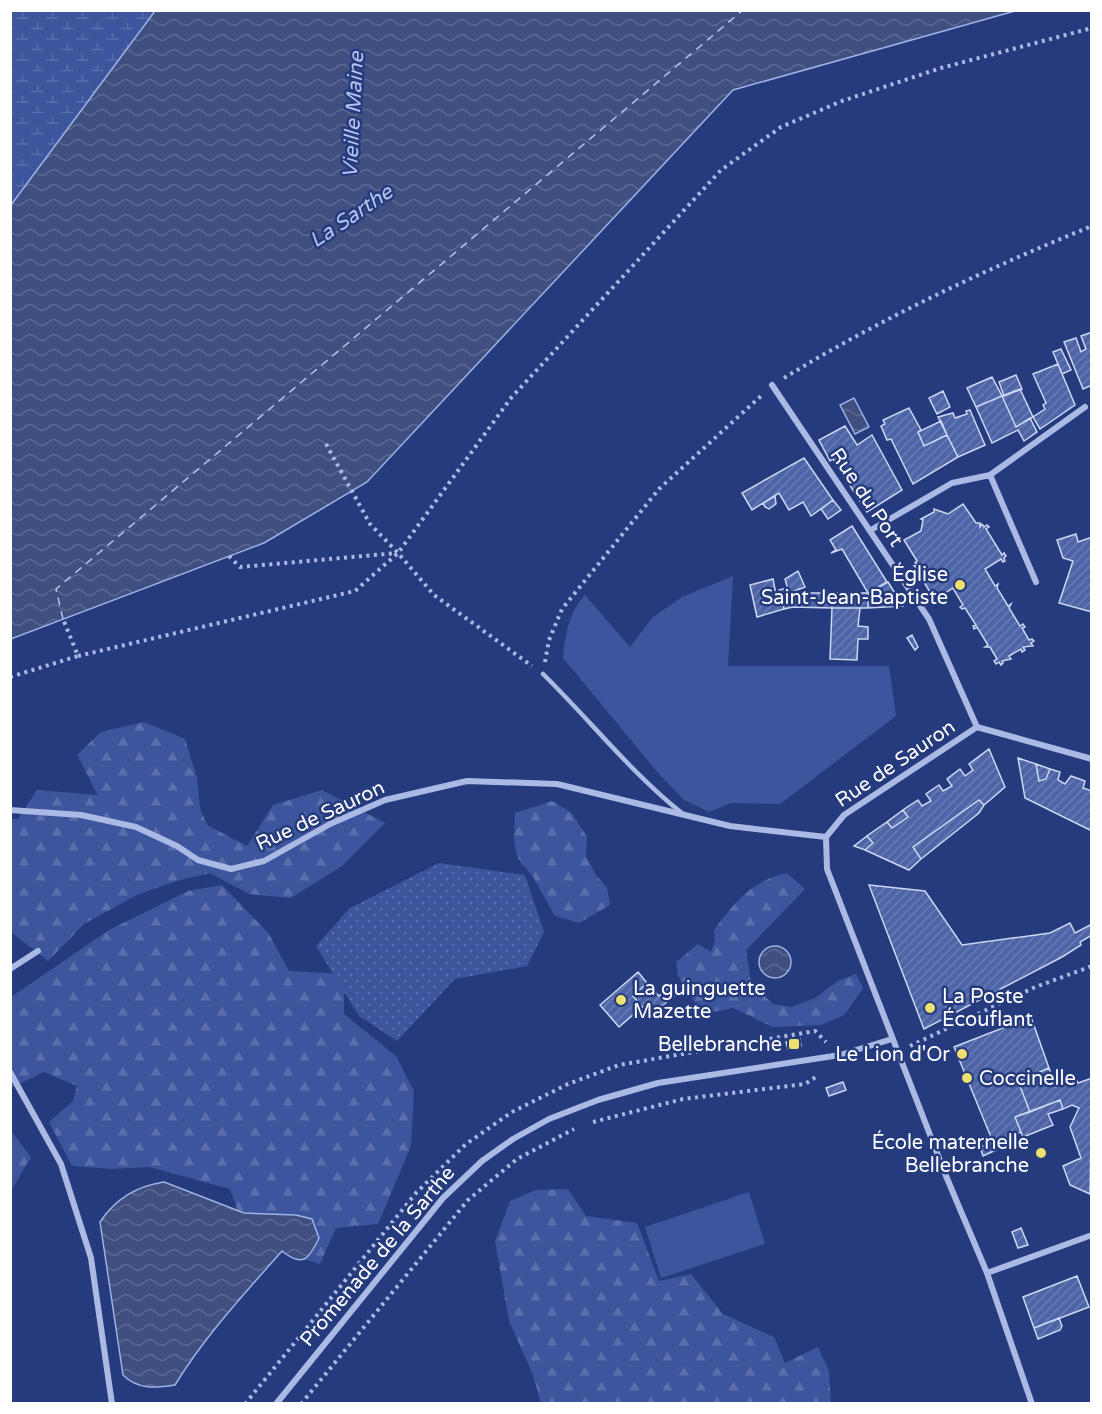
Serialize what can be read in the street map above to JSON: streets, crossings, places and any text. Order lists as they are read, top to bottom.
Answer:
{
  "streets": {
    "street": ["Rue du Port", "Rue de Sauron", "Promenade de la Sarthe"]
  },
  "crossings": [
    ["Rue du Port", "Rue de Sauron"]
  ],
  "water": ["Vieille Maine", "La Sarthe"],
  "places": {
    "other": [
      "Église Saint-Jean-Baptiste",
      "La guinguette Mazette",
      "La Poste Écouflant",
      "Le Lion d'Or",
      "Coccinelle",
      "École maternelle Bellebranche"
    ],
    "transit": ["Bellebranche"]
  }
}
